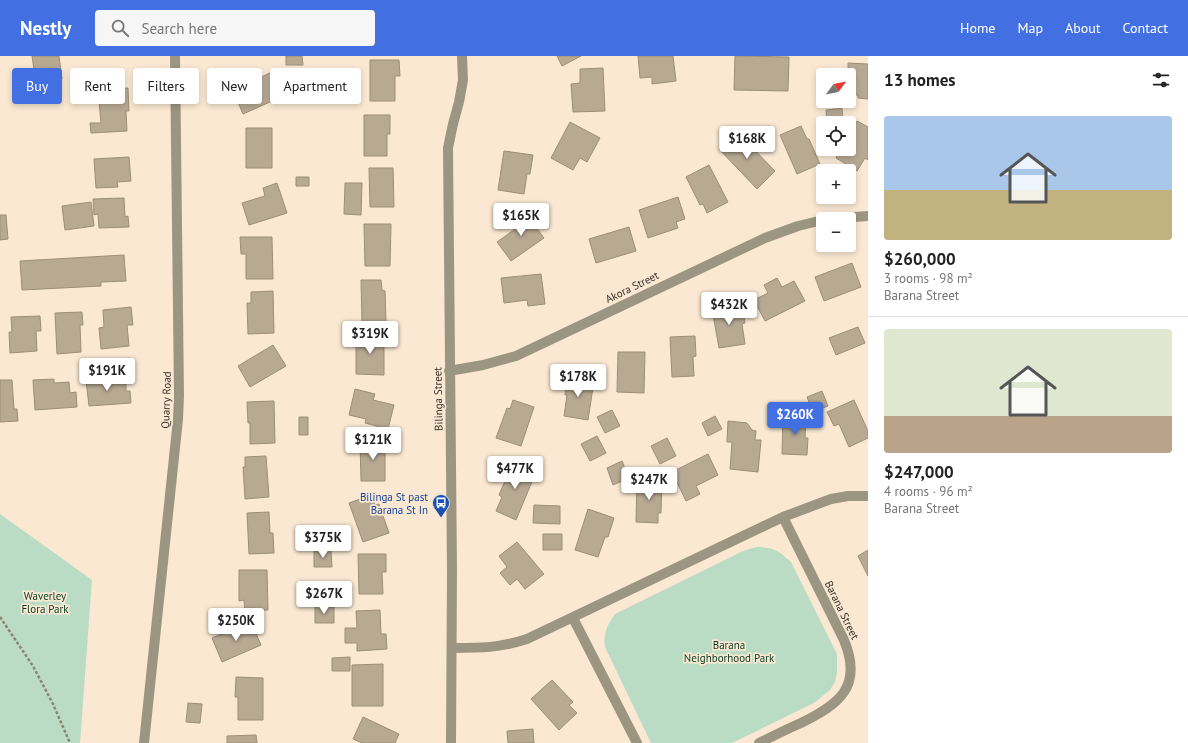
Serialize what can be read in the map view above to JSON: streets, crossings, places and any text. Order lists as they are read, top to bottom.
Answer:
{
  "streets": {
    "street": [
      "Akora Street",
      "Bilinga Street",
      "Quarry Road",
      "Barana Street"
    ]
  },
  "crossings": [
    ["Akora Street", "Bilinga Street"]
  ],
  "parks": ["Waverley Flora Park", "Barana Neighborhood Park"],
  "places": {
    "bus stop": ["Bilinga St past Barana St In"]
  },
  "north": "top right",
  "page": {
    "header": "Nestly",
    "search": "Search here",
    "nav": [
      "Home",
      "Map",
      "About",
      "Contact"
    ],
    "heading": "13 homes",
    "map_buttons": ["+", "−"],
    "chip": [
      "Buy",
      "Rent",
      "Filters",
      "New",
      "Apartment"
    ],
    "list": [
      {
        "name": "$260,000",
        "note": "3 rooms · 98 m² · Barana Street"
      },
      {
        "name": "$247,000",
        "note": "4 rooms · 96 m² · Barana Street"
      }
    ],
    "price": [
      "$168K",
      "$165K",
      "$432K",
      "$319K",
      "$191K",
      "$178K",
      "$260K",
      "$121K",
      "$477K",
      "$247K",
      "$375K",
      "$267K",
      "$250K"
    ]
  }
}
